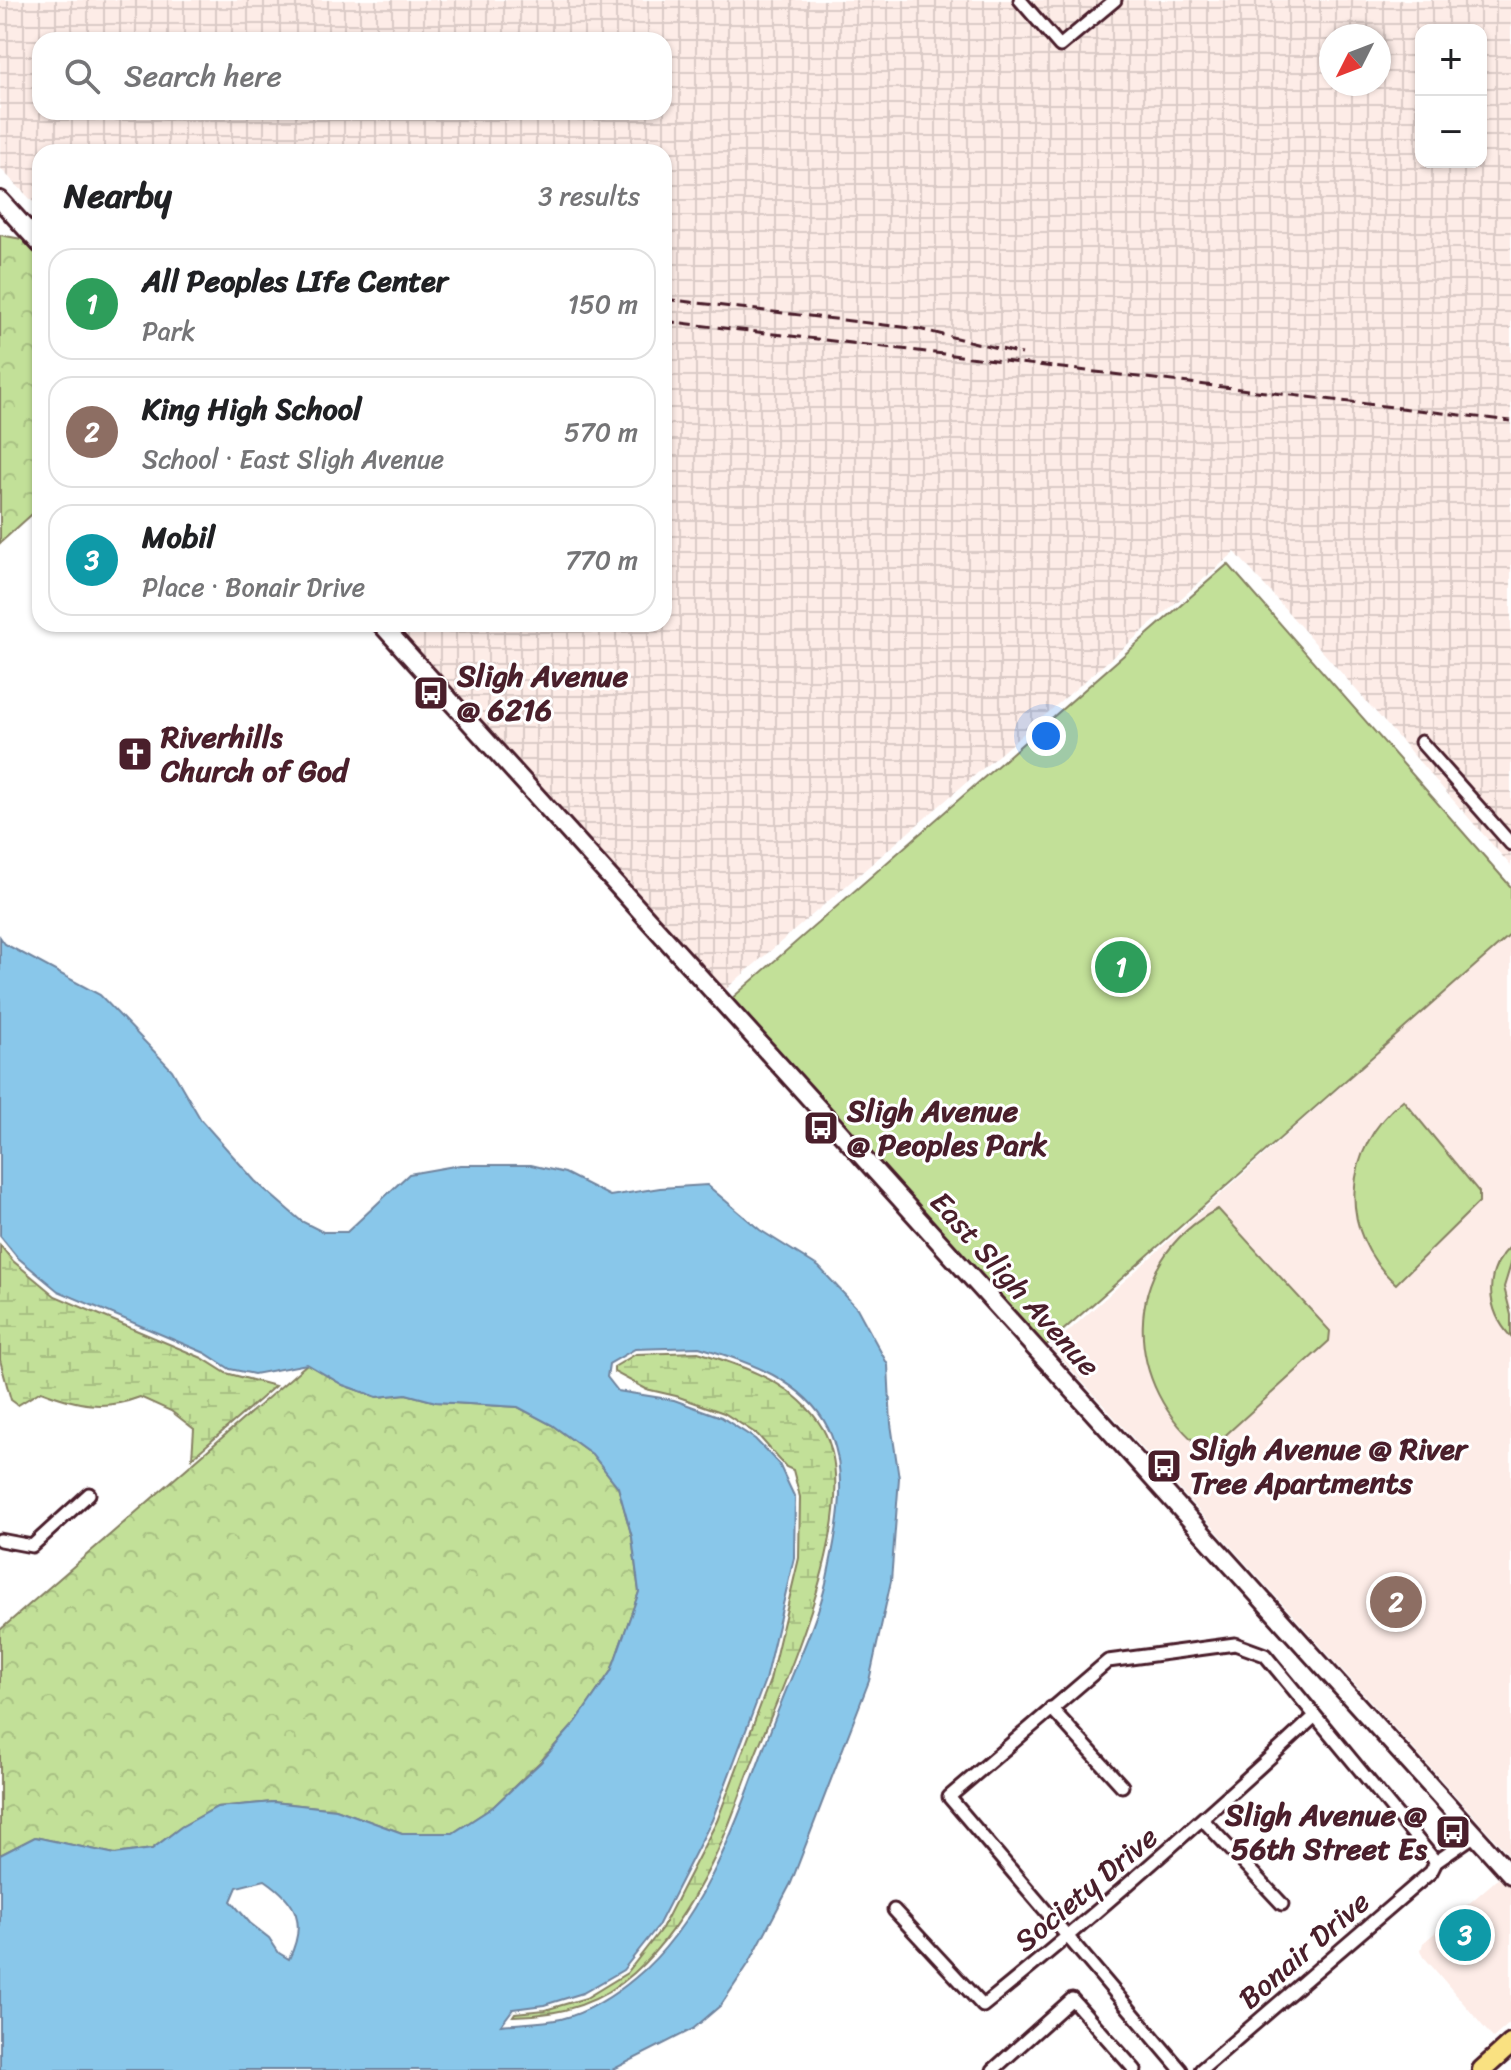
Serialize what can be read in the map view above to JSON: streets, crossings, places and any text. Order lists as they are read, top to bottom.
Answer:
{
  "streets": {
    "street": ["East Sligh Avenue", "Society Drive", "Bonair Drive"]
  },
  "crossings": [
    ["East Sligh Avenue", "Bonair Drive"]
  ],
  "places": {
    "bus stop": [
      "Sligh Avenue @ 6216",
      "Sligh Avenue @ Peoples Park",
      "Sligh Avenue @ River Tree Apartments",
      "Sligh Avenue @ 56th Street Es"
    ],
    "church": ["Riverhills Church of God"]
  },
  "north": "bottom left",
  "page": {
    "map_buttons": ["+", "−"],
    "search": "Search here",
    "heading": ["Nearby", "3 results"],
    "list": [
      {
        "mark": "1",
        "name": "All Peoples LIfe Center",
        "note": "Park",
        "value": "150 m"
      },
      {
        "mark": "2",
        "name": "King High School",
        "note": "School · East Sligh Avenue",
        "value": "570 m"
      },
      {
        "mark": "3",
        "name": "Mobil",
        "note": "Place · Bonair Drive",
        "value": "770 m"
      }
    ],
    "pins": ["1", "2", "3"]
  }
}
